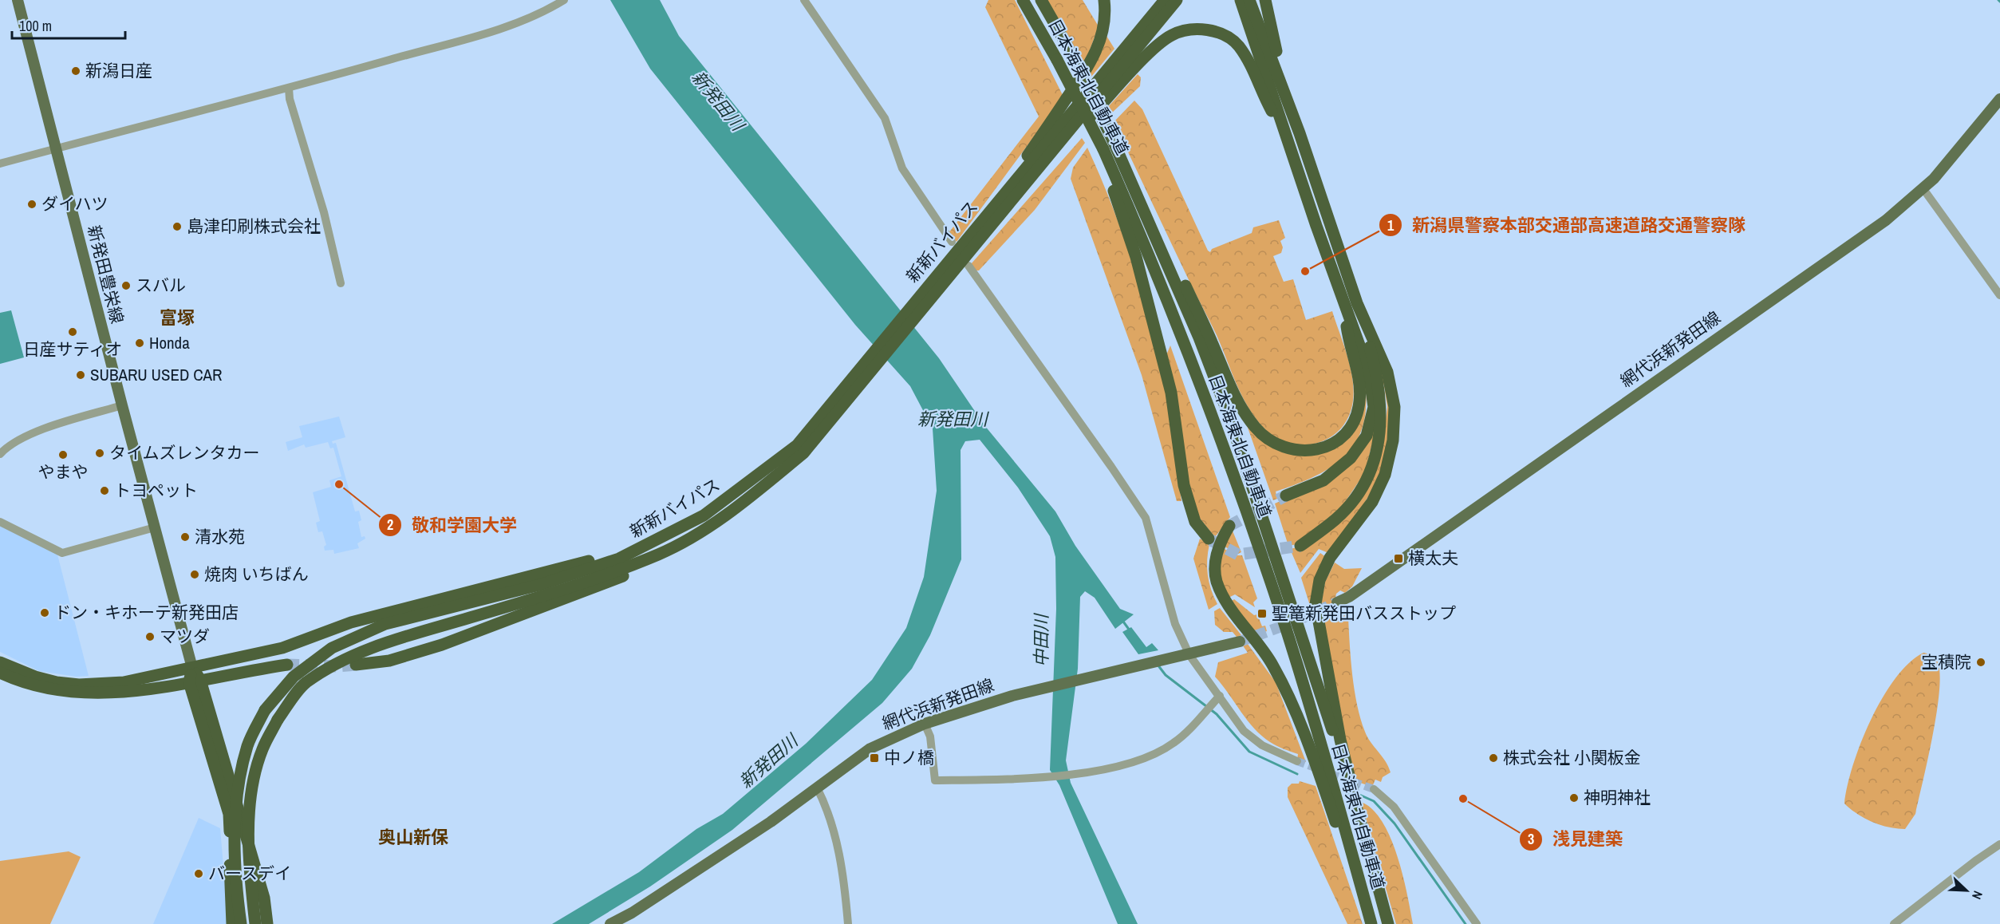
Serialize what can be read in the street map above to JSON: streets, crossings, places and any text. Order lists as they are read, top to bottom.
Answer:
{
  "streets": {
    "highway": ["日本海東北自動車道", "新新バイパス"],
    "main road": ["新発田豊栄線", "網代浜新発田線"]
  },
  "districts": ["富塚", "奥山新保"],
  "water": ["新発田川", "中田川"],
  "places": {
    "other": [
      "新潟日産",
      "ダイハツ",
      "島津印刷株式会社",
      "新潟県警察本部交通部高速道路交通警察隊",
      "スバル",
      "日産サティオ",
      "Honda",
      "SUBARU USED CAR",
      "タイムズレンタカー",
      "やまや",
      "敬和学園大学",
      "トヨペット",
      "清水苑",
      "焼肉 いちばん",
      "ドン・キホーテ新発田店",
      "マツダ",
      "宝積院",
      "株式会社 小関板金",
      "神明神社",
      "浅見建築",
      "バースデイ"
    ],
    "transit": ["横太夫", "聖篭新発田バスストップ", "中ノ橋"]
  },
  "scale_bar": "100 m",
  "north": "bottom right"
}
